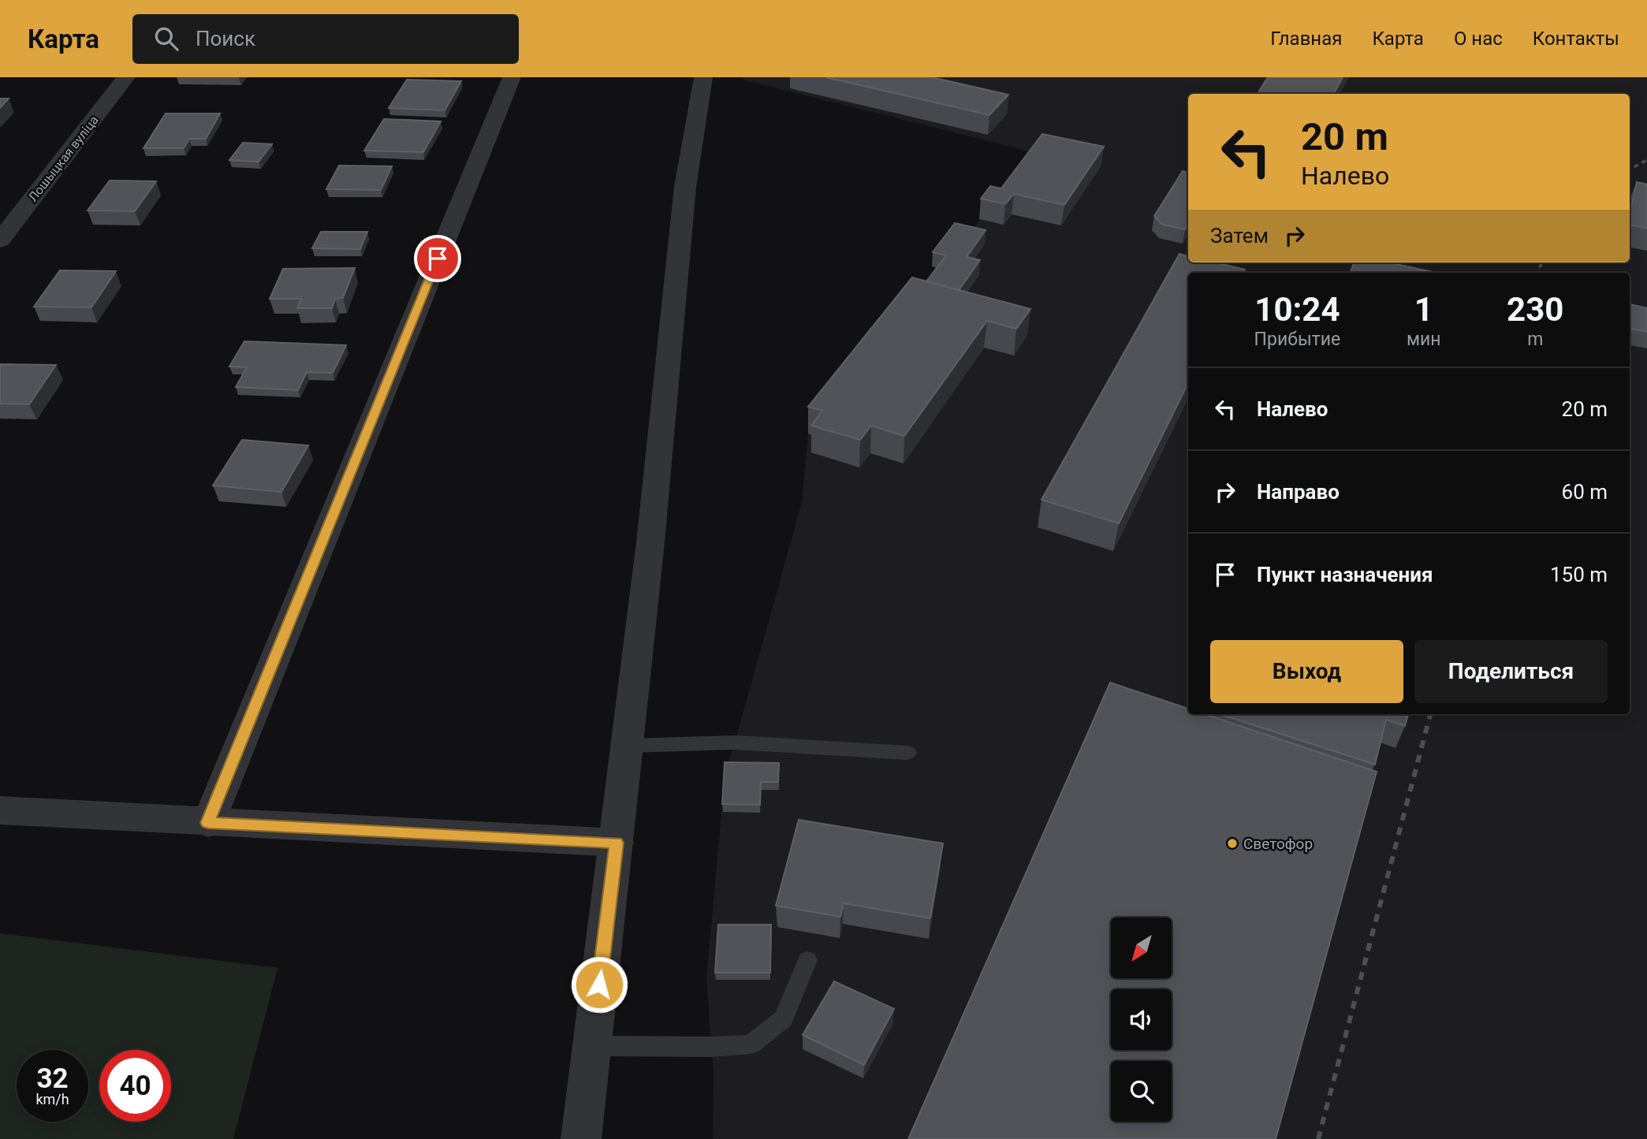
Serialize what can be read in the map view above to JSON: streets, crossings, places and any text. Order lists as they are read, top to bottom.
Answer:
{
  "streets": {
    "street": ["Лошыцкая вуліца"]
  },
  "places": ["Светофор"],
  "north": "bottom left",
  "page": {
    "header": "Карта",
    "search": "Поиск",
    "nav": [
      "Главная",
      "Карта",
      "О нас",
      "Контакты"
    ],
    "turn": ["20 m", "Налево"],
    "then": "Затем",
    "eta": [
      "10:24",
      "Прибытие",
      "1",
      "мин",
      "230",
      "m"
    ],
    "list": [
      {
        "name": "Налево",
        "value": "20 m"
      },
      {
        "name": "Направо",
        "value": "60 m"
      },
      {
        "name": "Пункт назначения",
        "value": "150 m"
      }
    ],
    "buttons": ["Выход", "Поделиться"],
    "speed": "32 km/h",
    "limit": "40"
  }
}
